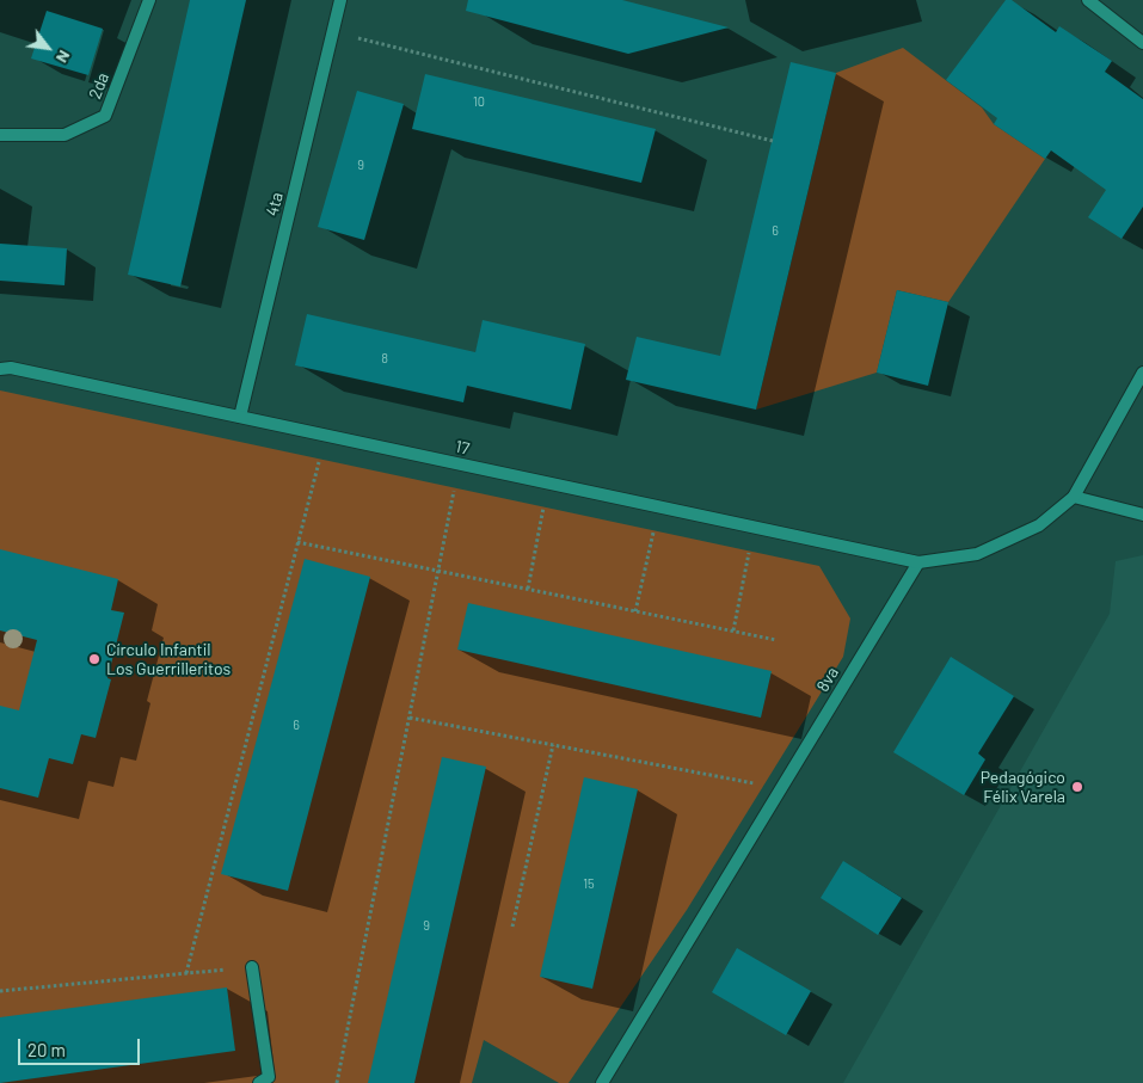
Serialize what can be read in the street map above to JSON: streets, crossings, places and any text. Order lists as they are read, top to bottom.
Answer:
{
  "streets": {
    "street": [
      "2da",
      "4ta",
      "17",
      "8va"
    ]
  },
  "crossings": [
    ["4ta", "17"],
    ["17", "8va"]
  ],
  "places": ["Círculo Infantil Los Guerrilleritos", "Pedagógico Félix Varela"],
  "house_numbers": [
    "10",
    "9",
    "6",
    "8",
    "6",
    "15",
    "9"
  ],
  "scale_bar": "20 m",
  "north": "bottom right"
}
